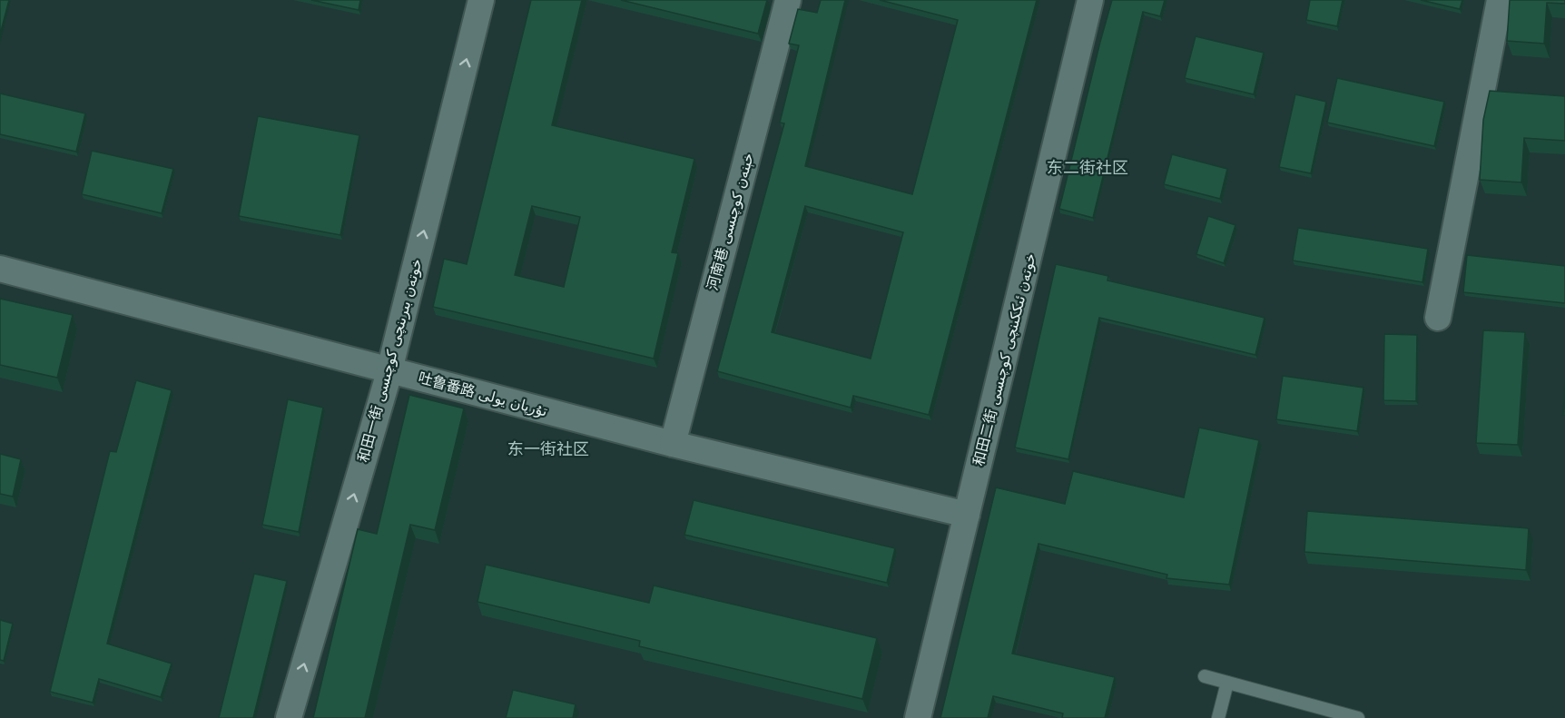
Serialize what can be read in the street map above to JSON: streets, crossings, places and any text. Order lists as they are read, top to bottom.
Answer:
{
  "streets": {
    "street": [
      "河南巷 خېنەن كوچىسى",
      "和田二街 خوتەن ئىككىنچى كوچىسى",
      "和田一街 خوتەن بىرىنچى كوچىسى",
      "吐鲁番路 تۇرپان يولى"
    ]
  },
  "crossings": [
    ["河南巷 خېنەن كوچىسى", "吐鲁番路 تۇرپان يولى"],
    ["和田二街 خوتەن ئىككىنچى كوچىسى", "吐鲁番路 تۇرپان يولى"],
    ["和田一街 خوتەن بىرىنچى كوچىسى", "吐鲁番路 تۇرپان يولى"]
  ],
  "one_way": ["和田一街 خوتەن بىرىنچى كوچىسى"],
  "districts": ["东二街社区", "东一街社区"]
}
